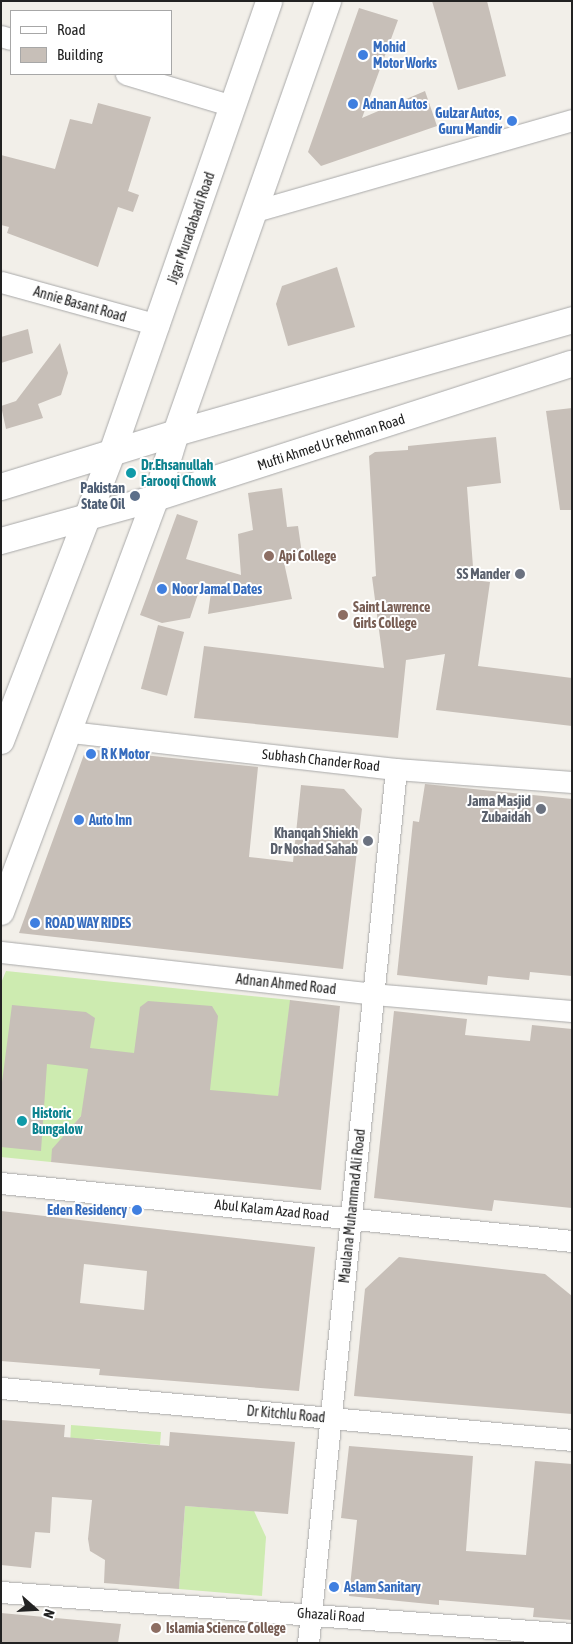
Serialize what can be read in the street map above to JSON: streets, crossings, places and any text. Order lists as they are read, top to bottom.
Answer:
{
  "streets": {
    "street": [
      "Jigar Muradabadi Road",
      "Annie Basant Road",
      "Mufti Ahmed Ur Rehman Road",
      "Subhash Chander Road",
      "Adnan Ahmed Road",
      "Maulana Muhammad Ali Road",
      "Abul Kalam Azad Road",
      "Dr Kitchlu Road",
      "Ghazali Road"
    ]
  },
  "crossings": [
    ["Jigar Muradabadi Road", "Annie Basant Road"],
    ["Jigar Muradabadi Road", "Mufti Ahmed Ur Rehman Road"],
    ["Subhash Chander Road", "Maulana Muhammad Ali Road"],
    ["Adnan Ahmed Road", "Maulana Muhammad Ali Road"],
    ["Maulana Muhammad Ali Road", "Abul Kalam Azad Road"],
    ["Maulana Muhammad Ali Road", "Dr Kitchlu Road"],
    ["Maulana Muhammad Ali Road", "Ghazali Road"]
  ],
  "places": [
    "Mohid Motor Works",
    "Adnan Autos",
    "Gulzar Autos, Guru Mandir",
    "Dr.Ehsanullah Farooqi Chowk",
    "Pakistan State Oil",
    "Api College",
    "SS Mander",
    "Noor Jamal Dates",
    "Saint Lawrence Girls College",
    "R K Motor",
    "Jama Masjid Zubaidah",
    "Auto Inn",
    "Khanqah Shiekh Dr Noshad Sahab",
    "ROAD WAY RIDES",
    "Historic Bungalow",
    "Eden Residency",
    "Aslam Sanitary",
    "Islamia Science College"
  ],
  "legend": ["Road", "Building"],
  "north": "right"
}
